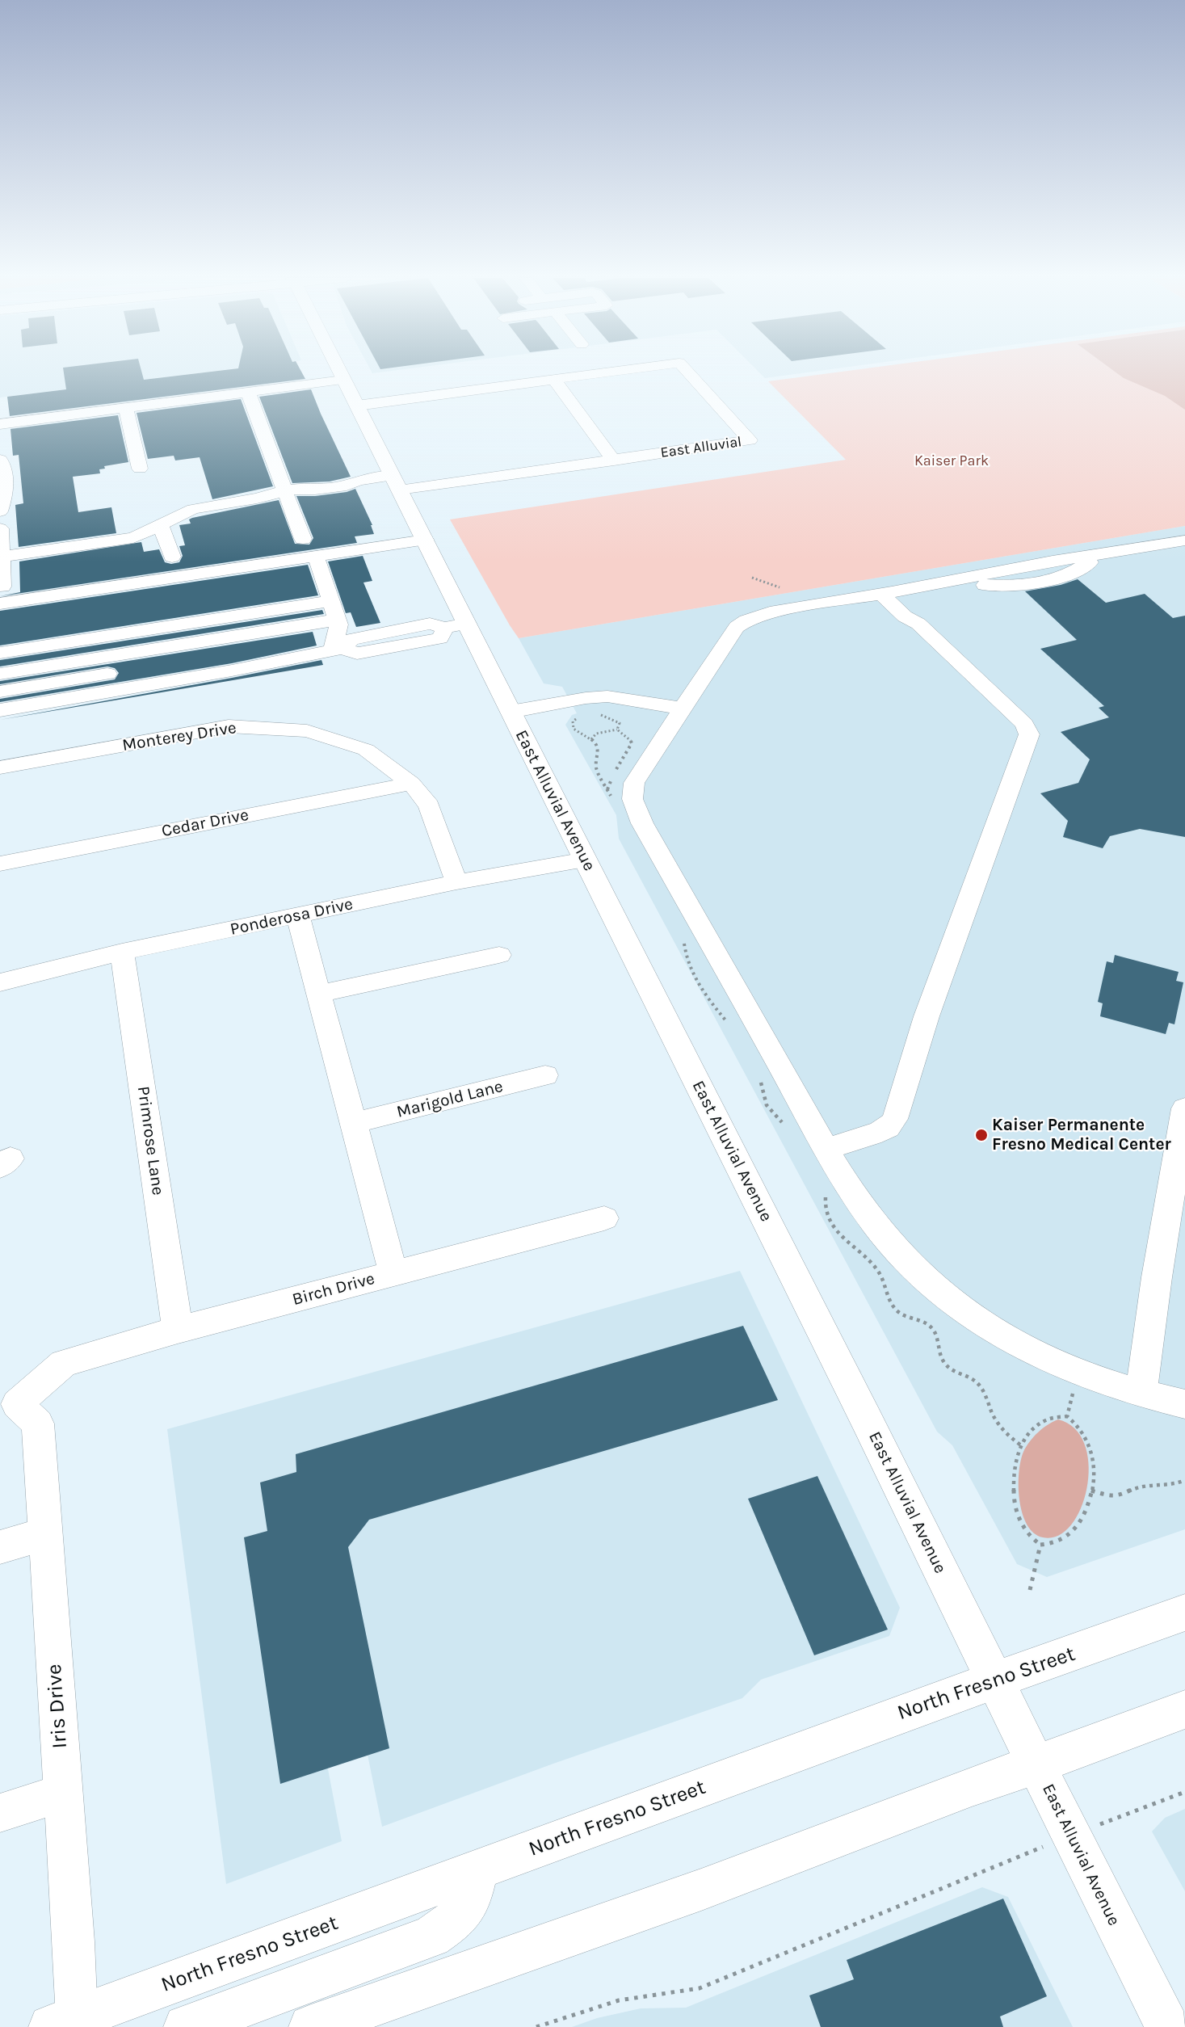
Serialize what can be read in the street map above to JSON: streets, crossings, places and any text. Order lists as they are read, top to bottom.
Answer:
{
  "streets": {
    "main road": ["East Alluvial Avenue", "North Fresno Street"],
    "street": [
      "East Alluvial",
      "Monterey Drive",
      "Cedar Drive",
      "Ponderosa Drive",
      "Marigold Lane",
      "Primrose Lane",
      "Birch Drive",
      "Iris Drive"
    ]
  },
  "crossings": [
    ["East Alluvial", "East Alluvial Avenue"],
    ["Monterey Drive", "Cedar Drive"],
    ["Monterey Drive", "Ponderosa Drive"],
    ["East Alluvial Avenue", "Ponderosa Drive"],
    ["East Alluvial Avenue", "North Fresno Street"],
    ["Ponderosa Drive", "Primrose Lane"],
    ["Primrose Lane", "Birch Drive"],
    ["Birch Drive", "Iris Drive"],
    ["North Fresno Street", "Iris Drive"]
  ],
  "parks": ["Kaiser Park"],
  "places": ["Kaiser Permanente Fresno Medical Center"]
}
